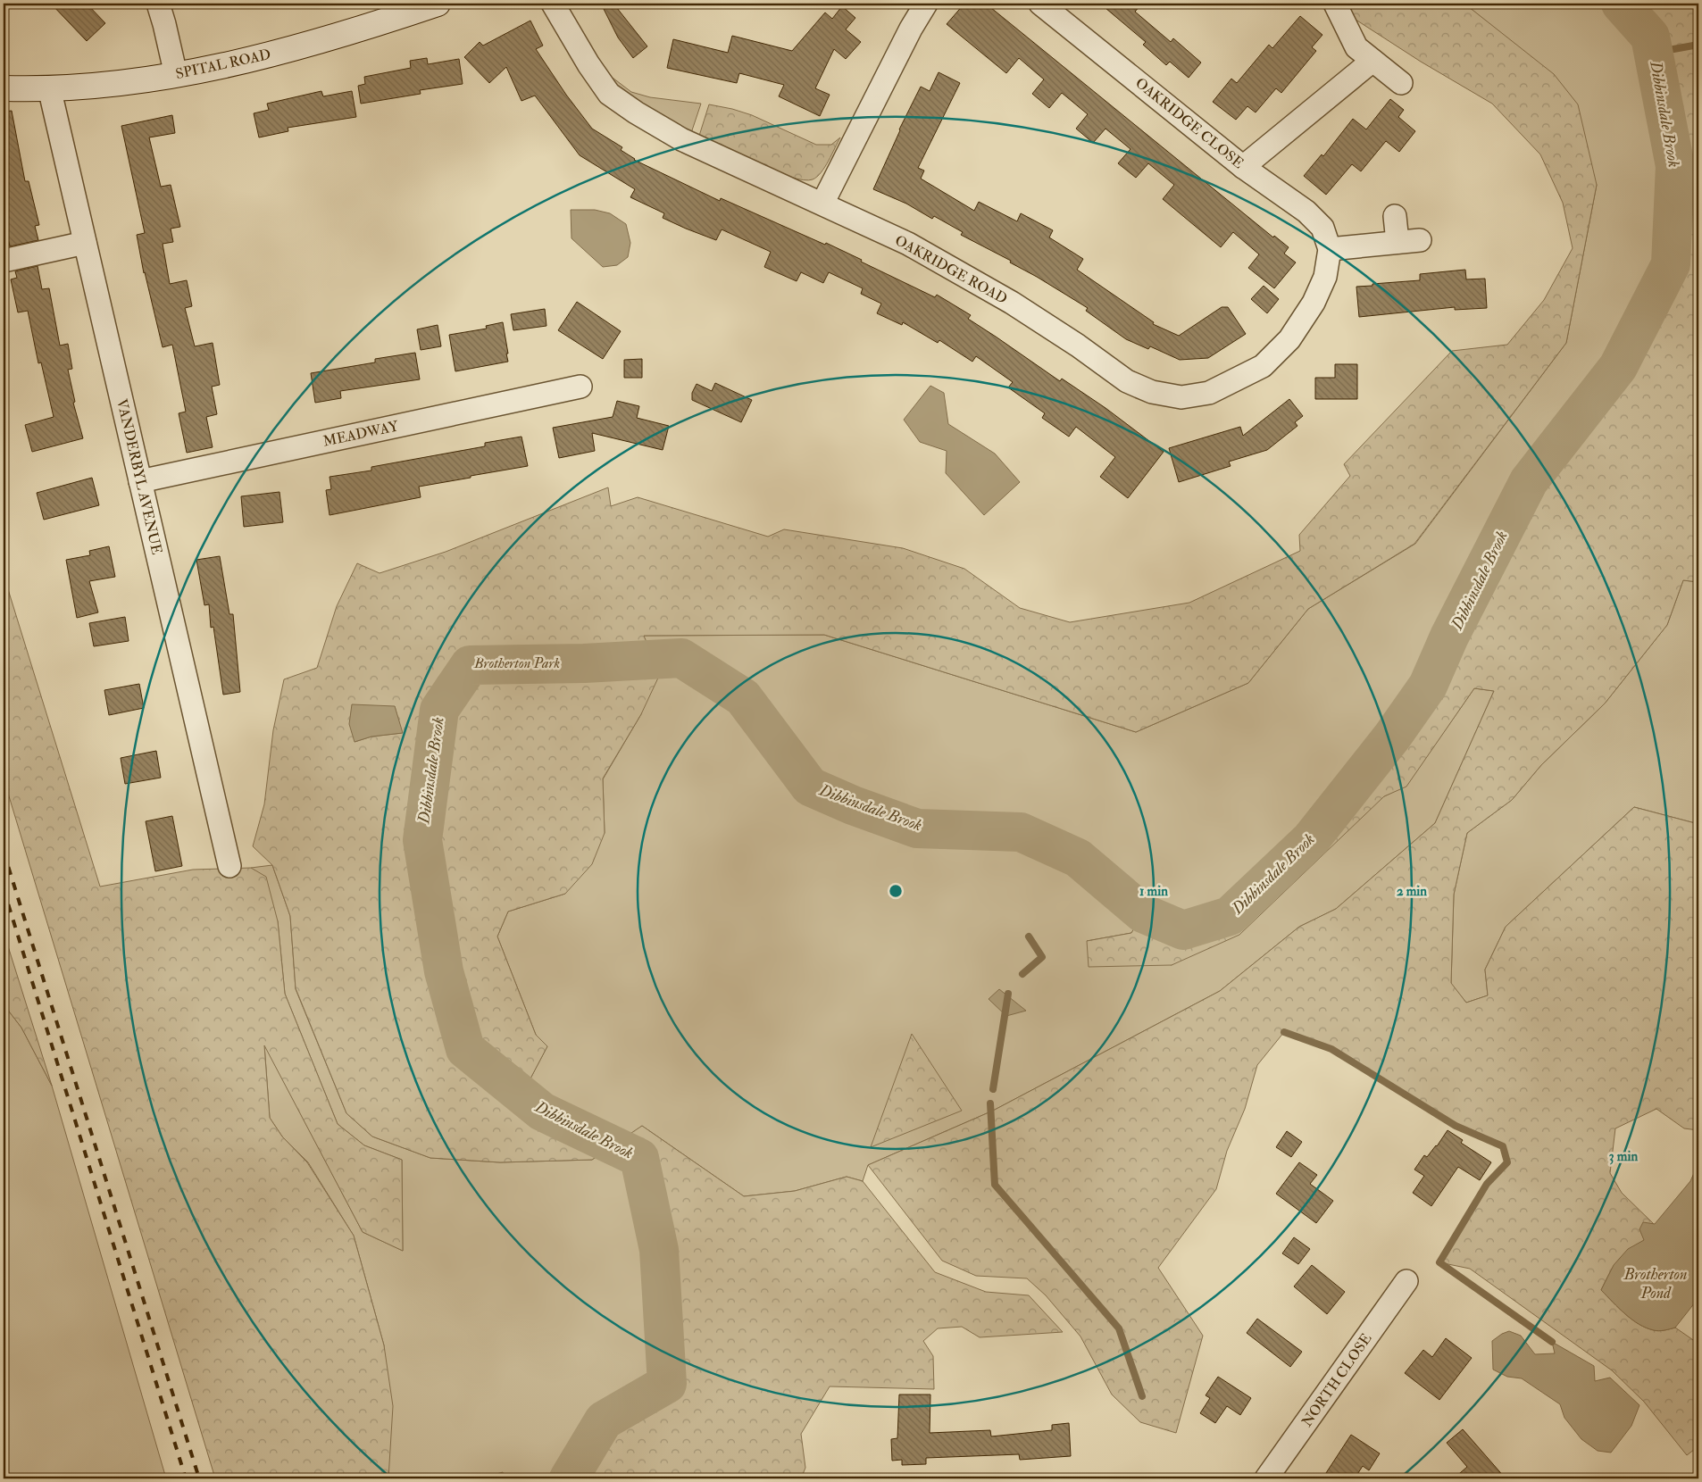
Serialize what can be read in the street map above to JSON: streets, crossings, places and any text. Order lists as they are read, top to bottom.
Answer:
{
  "streets": {
    "main road": ["SPITAL ROAD"],
    "street": [
      "OAKRIDGE CLOSE",
      "OAKRIDGE ROAD",
      "MEADWAY",
      "VANDERBYL AVENUE",
      "NORTH CLOSE"
    ]
  },
  "crossings": [
    ["SPITAL ROAD", "VANDERBYL AVENUE"],
    ["OAKRIDGE CLOSE", "OAKRIDGE ROAD"],
    ["MEADWAY", "VANDERBYL AVENUE"]
  ],
  "water": ["Dibbinsdale Brook", "Brotherton Pond"],
  "parks": ["Brotherton Park"],
  "rings": ["1 min", "2 min", "3 min"]
}
